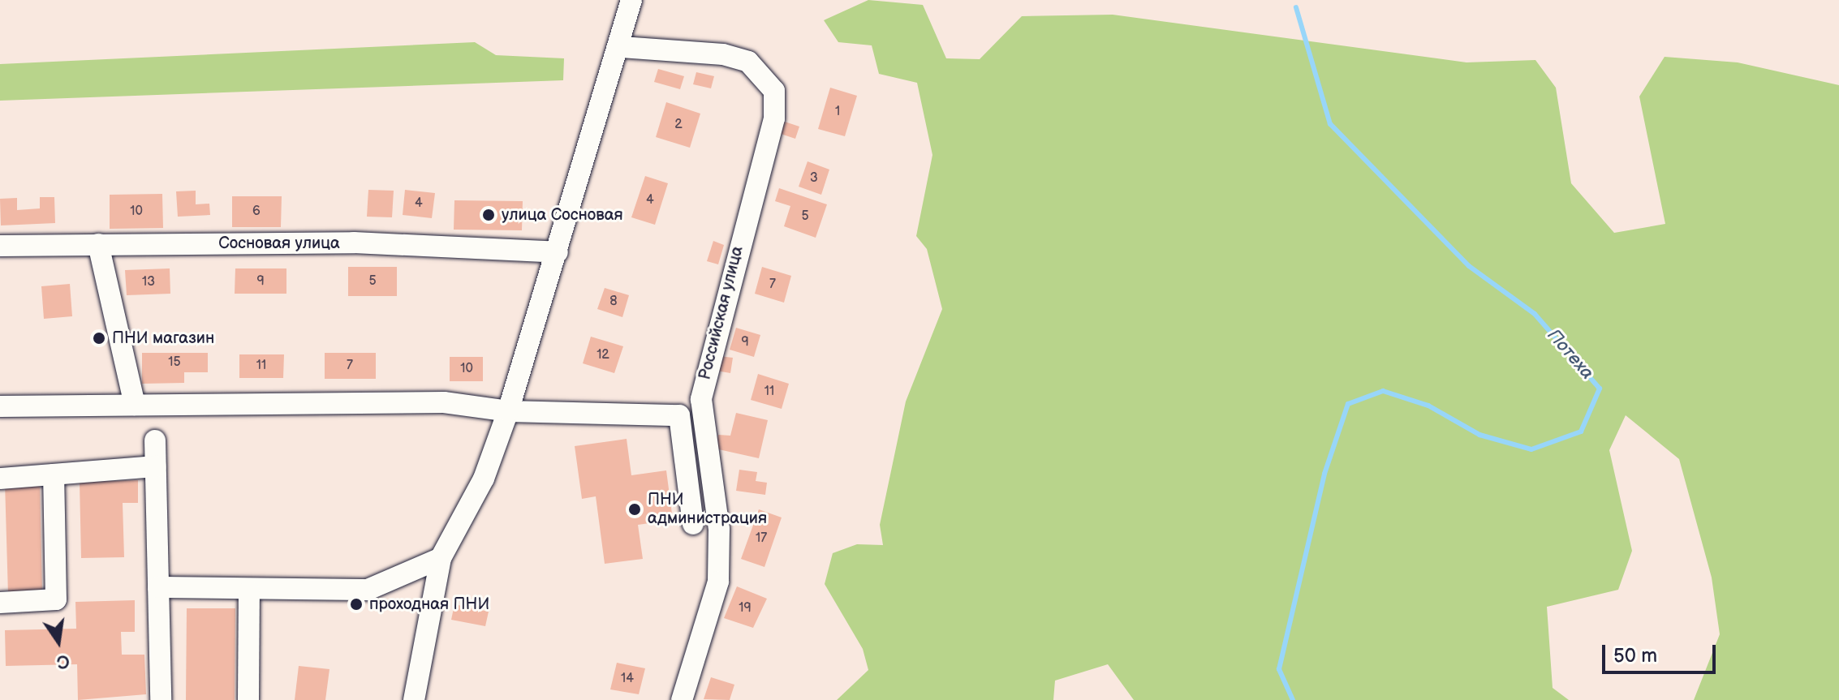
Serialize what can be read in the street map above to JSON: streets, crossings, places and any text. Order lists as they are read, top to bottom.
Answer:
{
  "streets": {
    "street": ["Сосновая улица", "Российская улица"]
  },
  "water": ["Потеха"],
  "places": [
    "улица Сосновая",
    "ПНИ магазин",
    "ПНИ администрация",
    "проходная ПНИ"
  ],
  "house_numbers": [
    "1",
    "2",
    "3",
    "4",
    "4",
    "10",
    "6",
    "5",
    "9",
    "5",
    "13",
    "7",
    "8",
    "9",
    "12",
    "15",
    "11",
    "7",
    "10",
    "11",
    "17",
    "19",
    "14"
  ],
  "scale_bar": "50 m",
  "north": "bottom"
}
